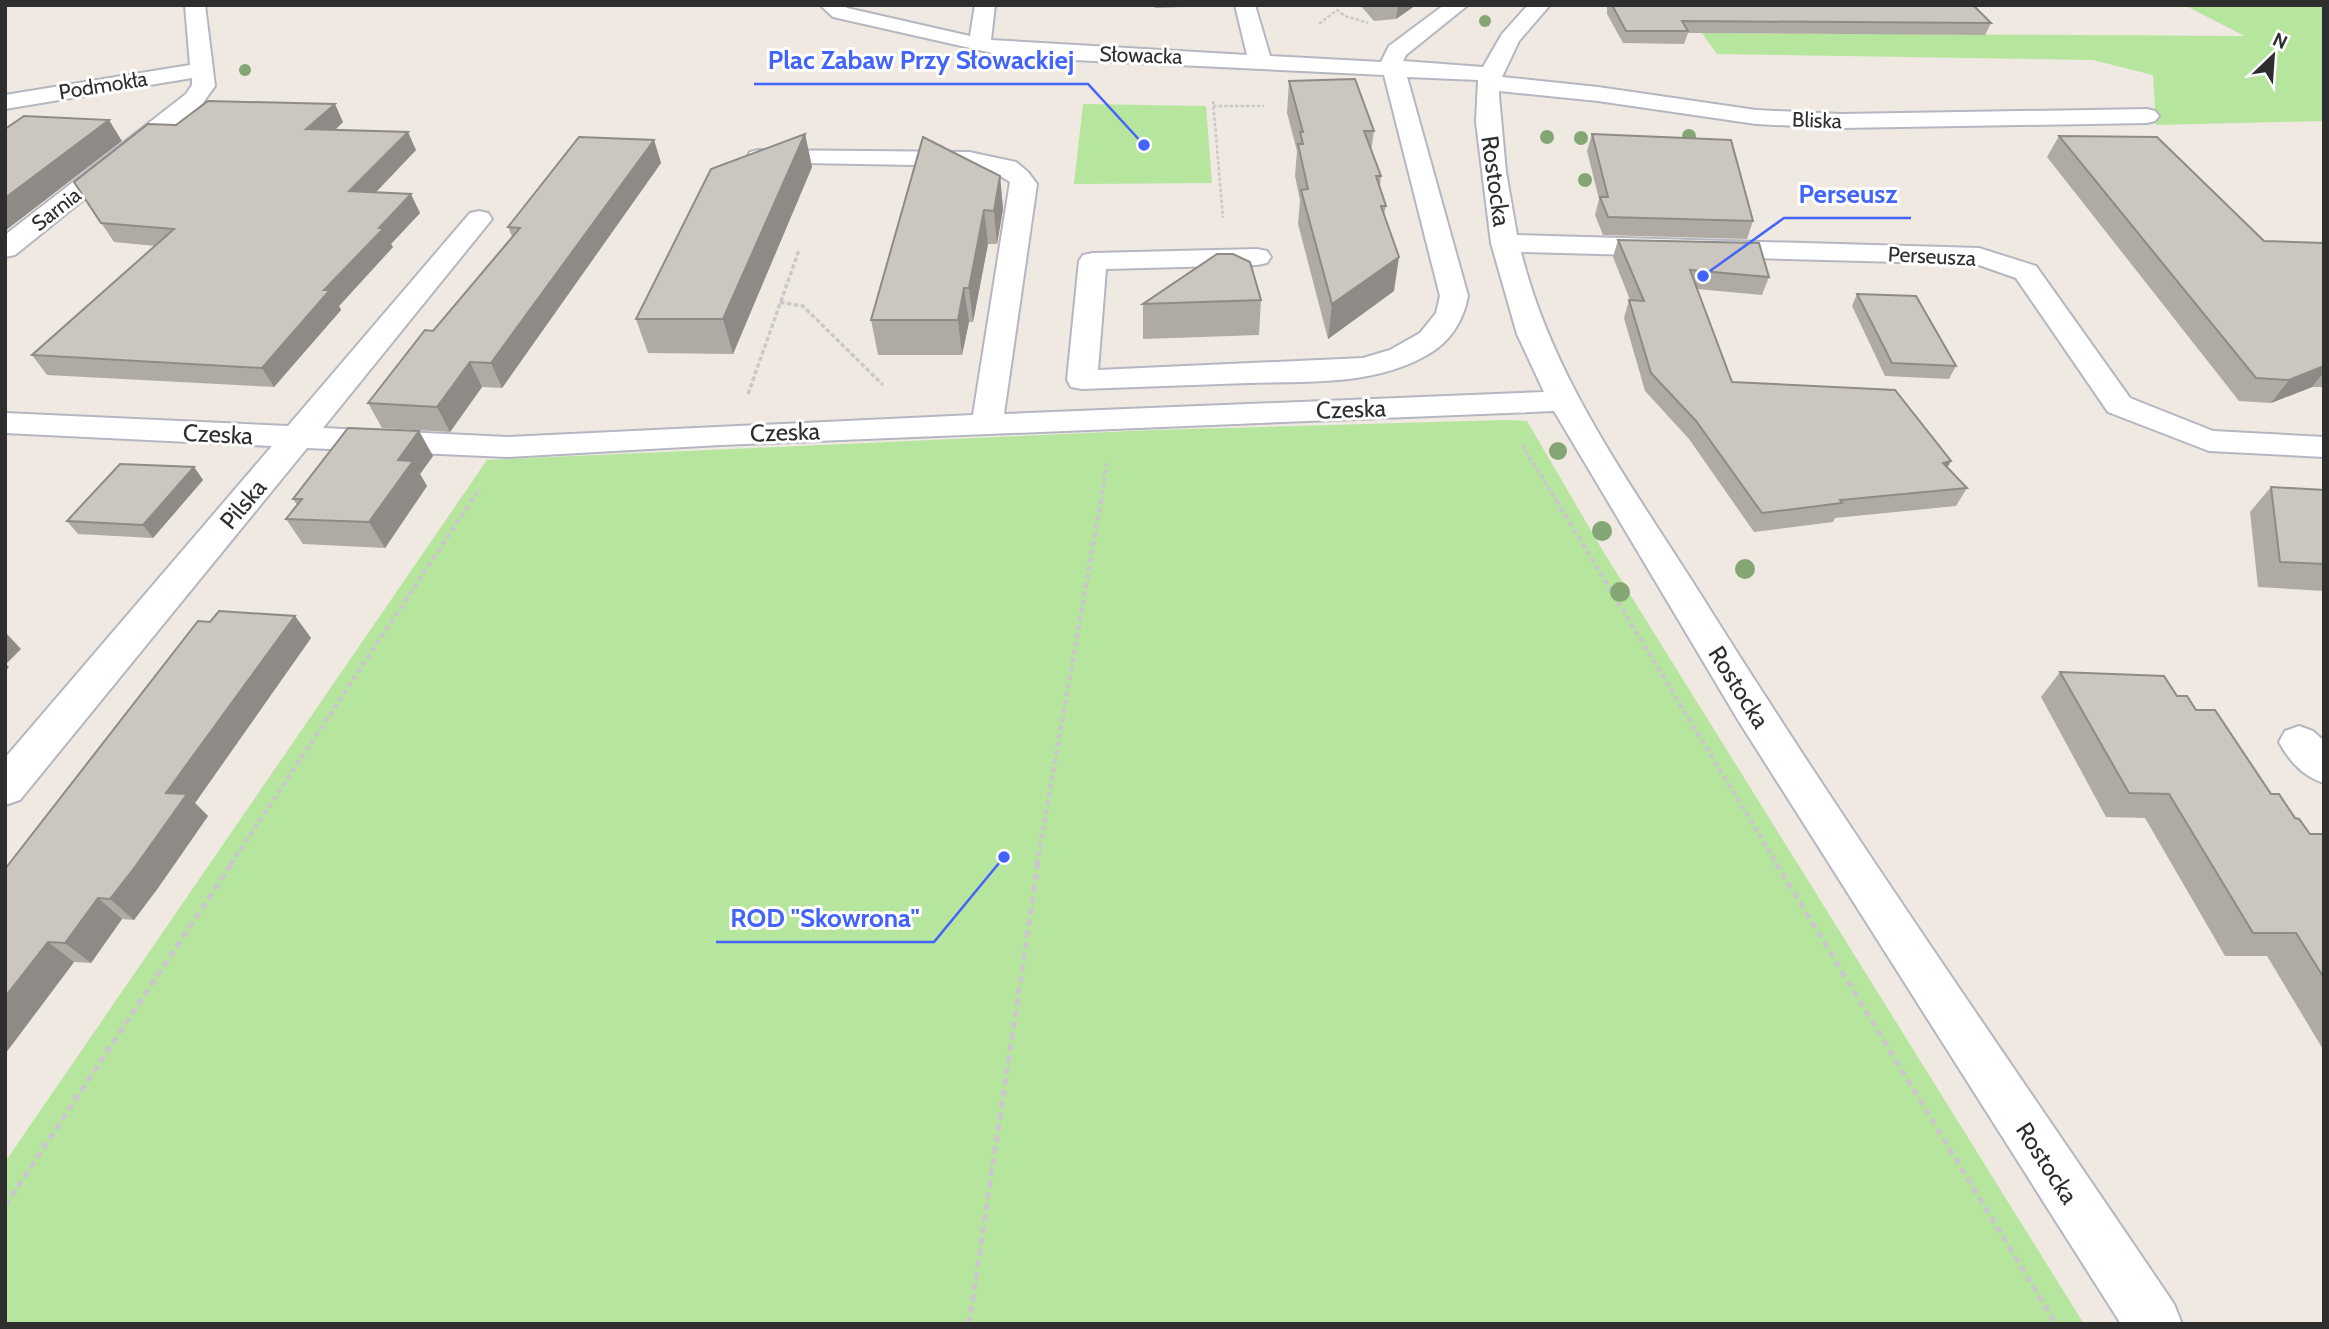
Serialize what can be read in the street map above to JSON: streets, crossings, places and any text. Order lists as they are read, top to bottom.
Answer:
{
  "streets": {
    "street": [
      "Słowacka",
      "Podmokła",
      "Bliska",
      "Rostocka",
      "Sarnia",
      "Perseusza",
      "Czeska",
      "Pilska"
    ]
  },
  "crossings": [
    ["Słowacka", "Bliska"],
    ["Słowacka", "Rostocka"],
    ["Podmokła", "Sarnia"],
    ["Bliska", "Rostocka"],
    ["Rostocka", "Perseusza"],
    ["Rostocka", "Czeska"],
    ["Czeska", "Pilska"]
  ],
  "places": ["Plac Zabaw Przy Słowackiej", "Perseusz", "ROD \"Skowrona\""],
  "north": "top right"
}
